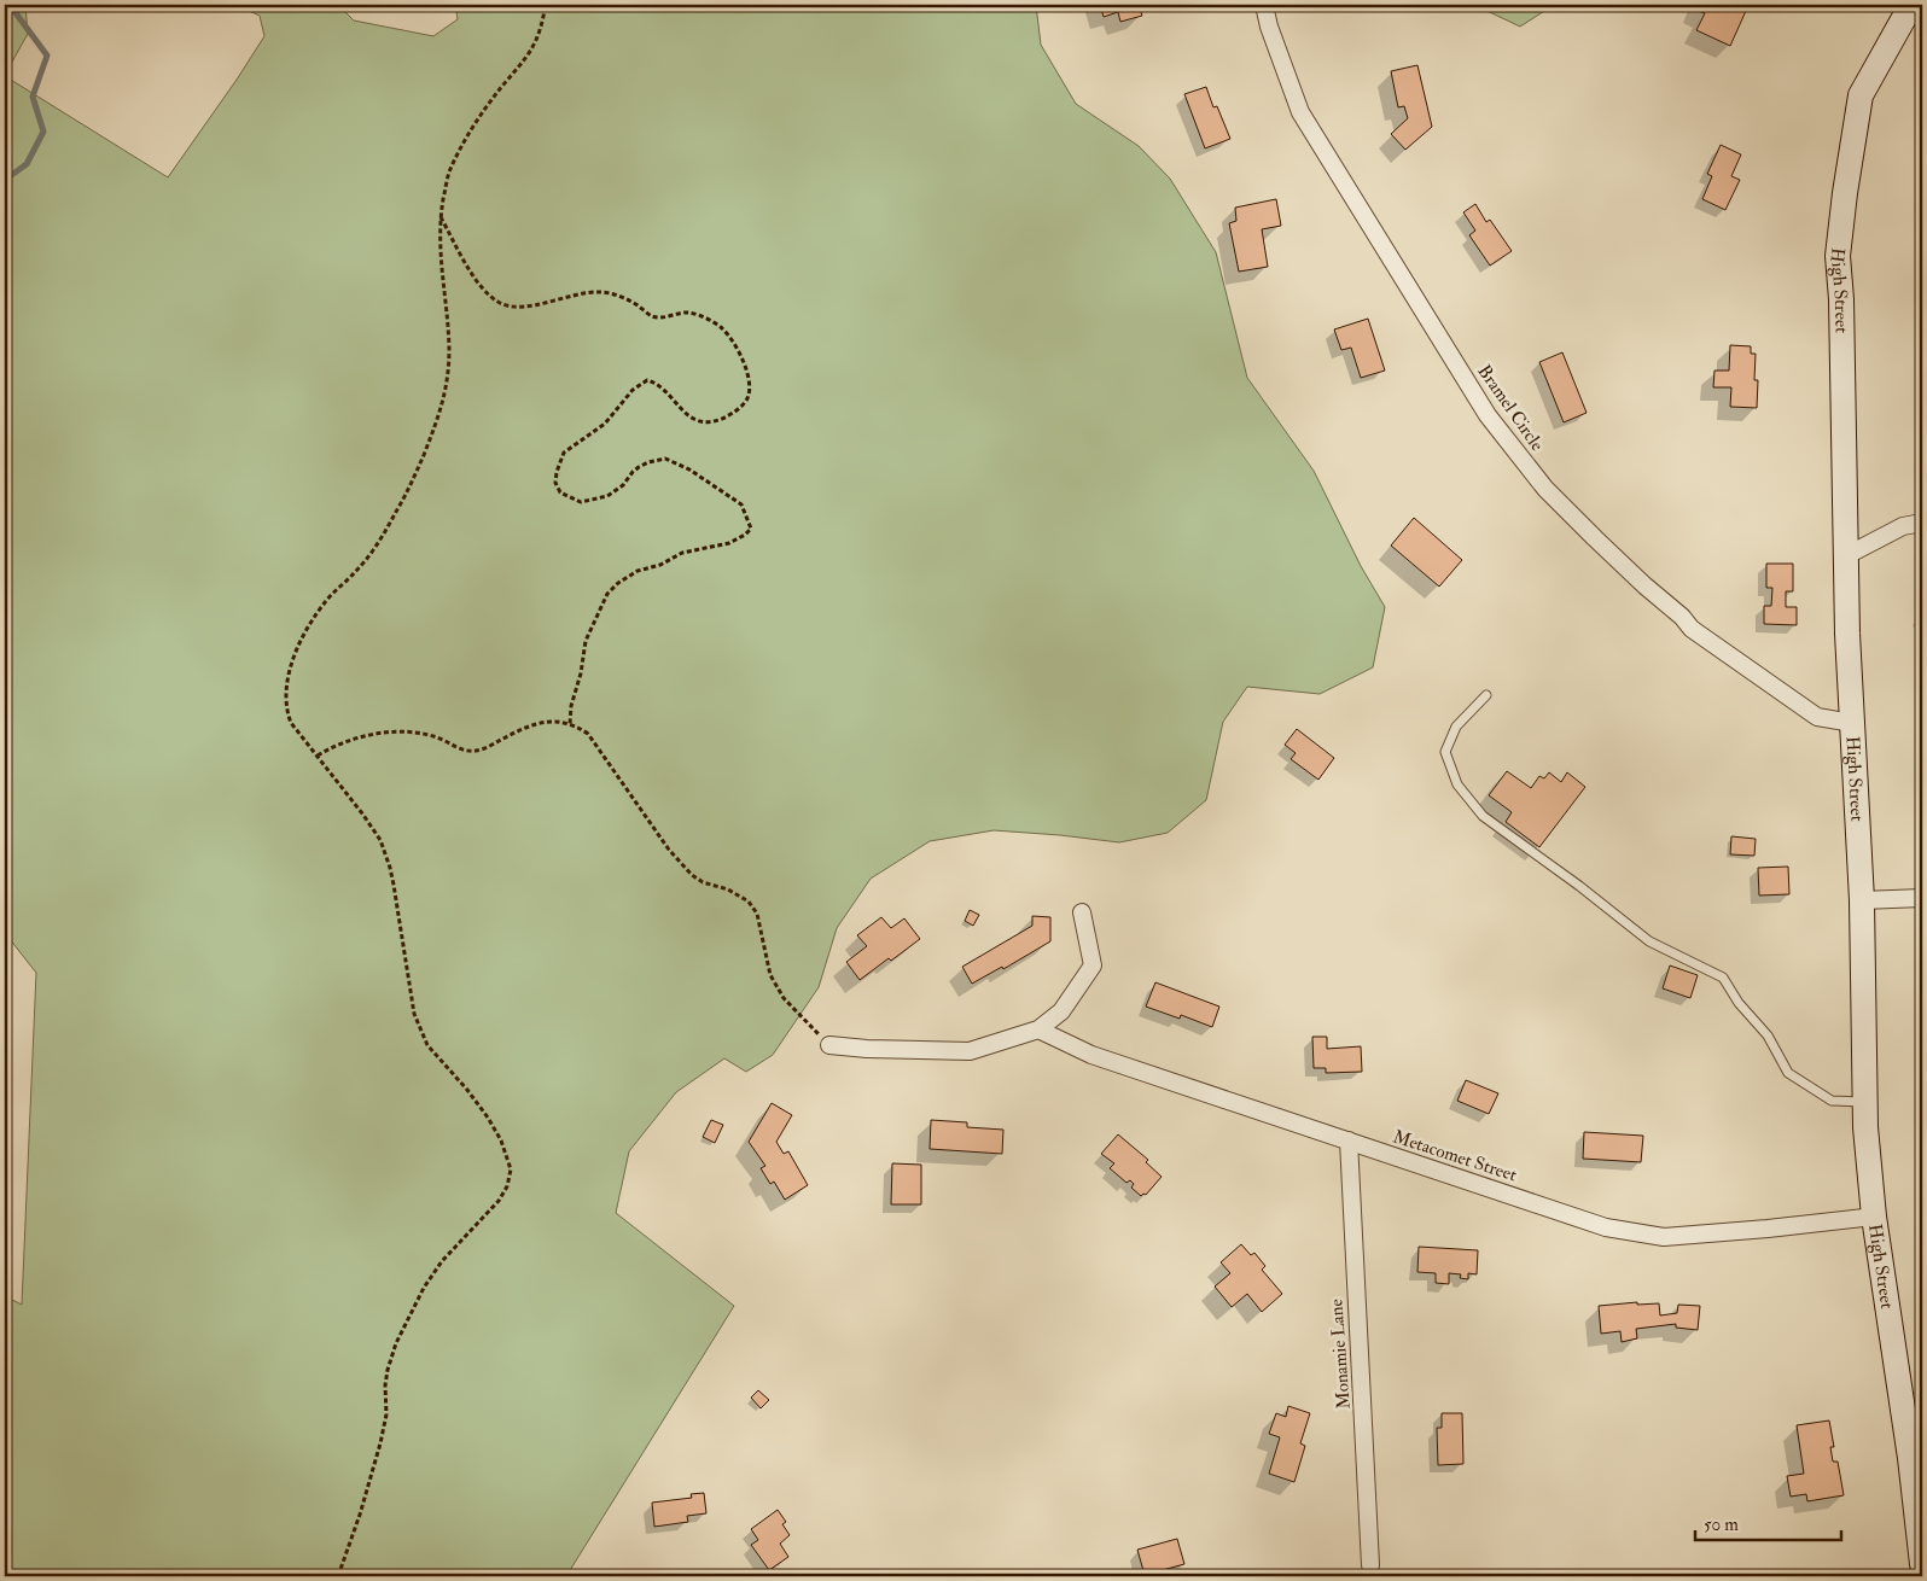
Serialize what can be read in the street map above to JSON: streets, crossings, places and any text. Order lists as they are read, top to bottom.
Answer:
{
  "streets": {
    "street": [
      "High Street",
      "Bramel Circle",
      "Metacomet Street",
      "Monamie Lane"
    ]
  },
  "crossings": [
    ["High Street", "Bramel Circle"],
    ["High Street", "Metacomet Street"],
    ["Metacomet Street", "Monamie Lane"]
  ],
  "scale_bar": "50 m"
}
